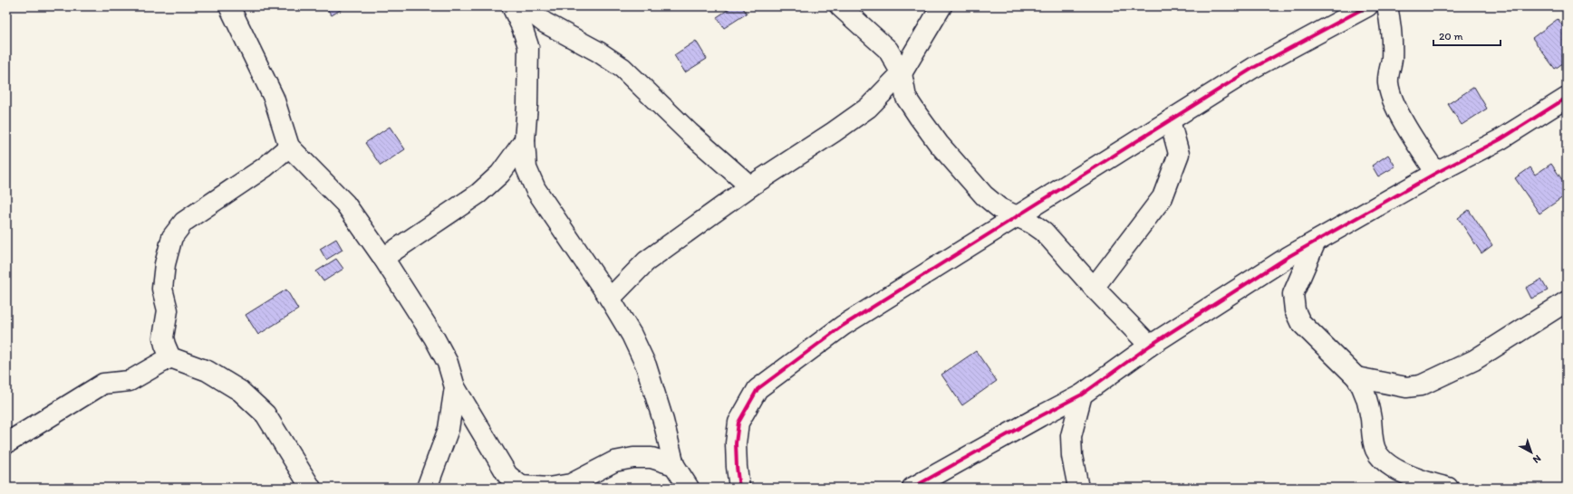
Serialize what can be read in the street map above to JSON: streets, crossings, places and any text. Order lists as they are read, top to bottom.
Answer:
{
  "scale_bar": "20 m",
  "north": "bottom right"
}
